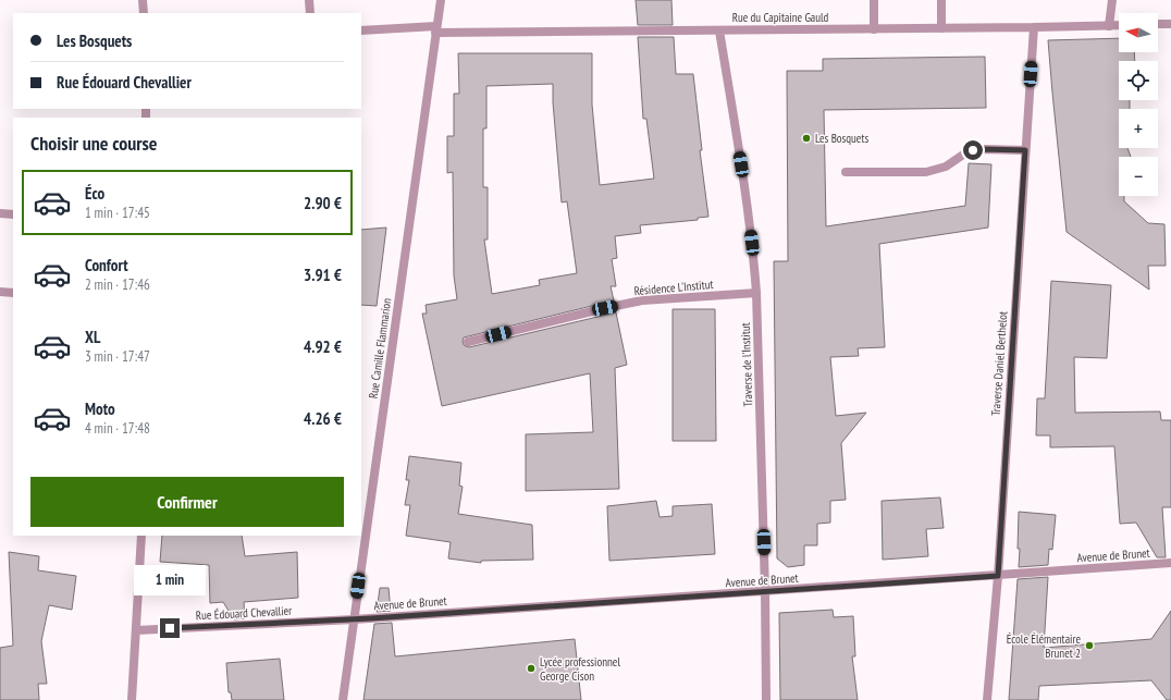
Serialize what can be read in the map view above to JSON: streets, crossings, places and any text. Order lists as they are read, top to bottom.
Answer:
{
  "streets": {
    "street": [
      "Rue du Capitaine Gauld",
      "Résidence L'Institut",
      "Rue Camille Flammarion",
      "Traverse Daniel Berthelot",
      "Traverse de l'Institut",
      "Avenue de Brunet",
      "Rue Édouard Chevallier"
    ]
  },
  "crossings": [
    ["Rue du Capitaine Gauld", "Rue Camille Flammarion"],
    ["Rue du Capitaine Gauld", "Traverse Daniel Berthelot"],
    ["Rue du Capitaine Gauld", "Traverse de l'Institut"],
    ["Résidence L'Institut", "Traverse de l'Institut"],
    ["Rue Camille Flammarion", "Avenue de Brunet"],
    ["Rue Camille Flammarion", "Rue Édouard Chevallier"],
    ["Traverse Daniel Berthelot", "Avenue de Brunet"],
    ["Traverse de l'Institut", "Avenue de Brunet"],
    ["Avenue de Brunet", "Rue Édouard Chevallier"]
  ],
  "places": ["Les Bosquets", "École Élémentaire Brunet 2", "Lycée professionnel George Cison"],
  "north": "left",
  "page": {
    "map_buttons": ["+", "−"],
    "banner": ["Les Bosquets", "Rue Édouard Chevallier"],
    "heading": "Choisir une course",
    "list": [
      {
        "name": "Éco",
        "note": "1 min · 17:45",
        "value": "2.90 €"
      },
      {
        "name": "Confort",
        "note": "2 min · 17:46",
        "value": "3.91 €"
      },
      {
        "name": "XL",
        "note": "3 min · 17:47",
        "value": "4.92 €"
      },
      {
        "name": "Moto",
        "note": "4 min · 17:48",
        "value": "4.26 €"
      }
    ],
    "buttons": "Confirmer",
    "bubble": "1 min"
  }
}
